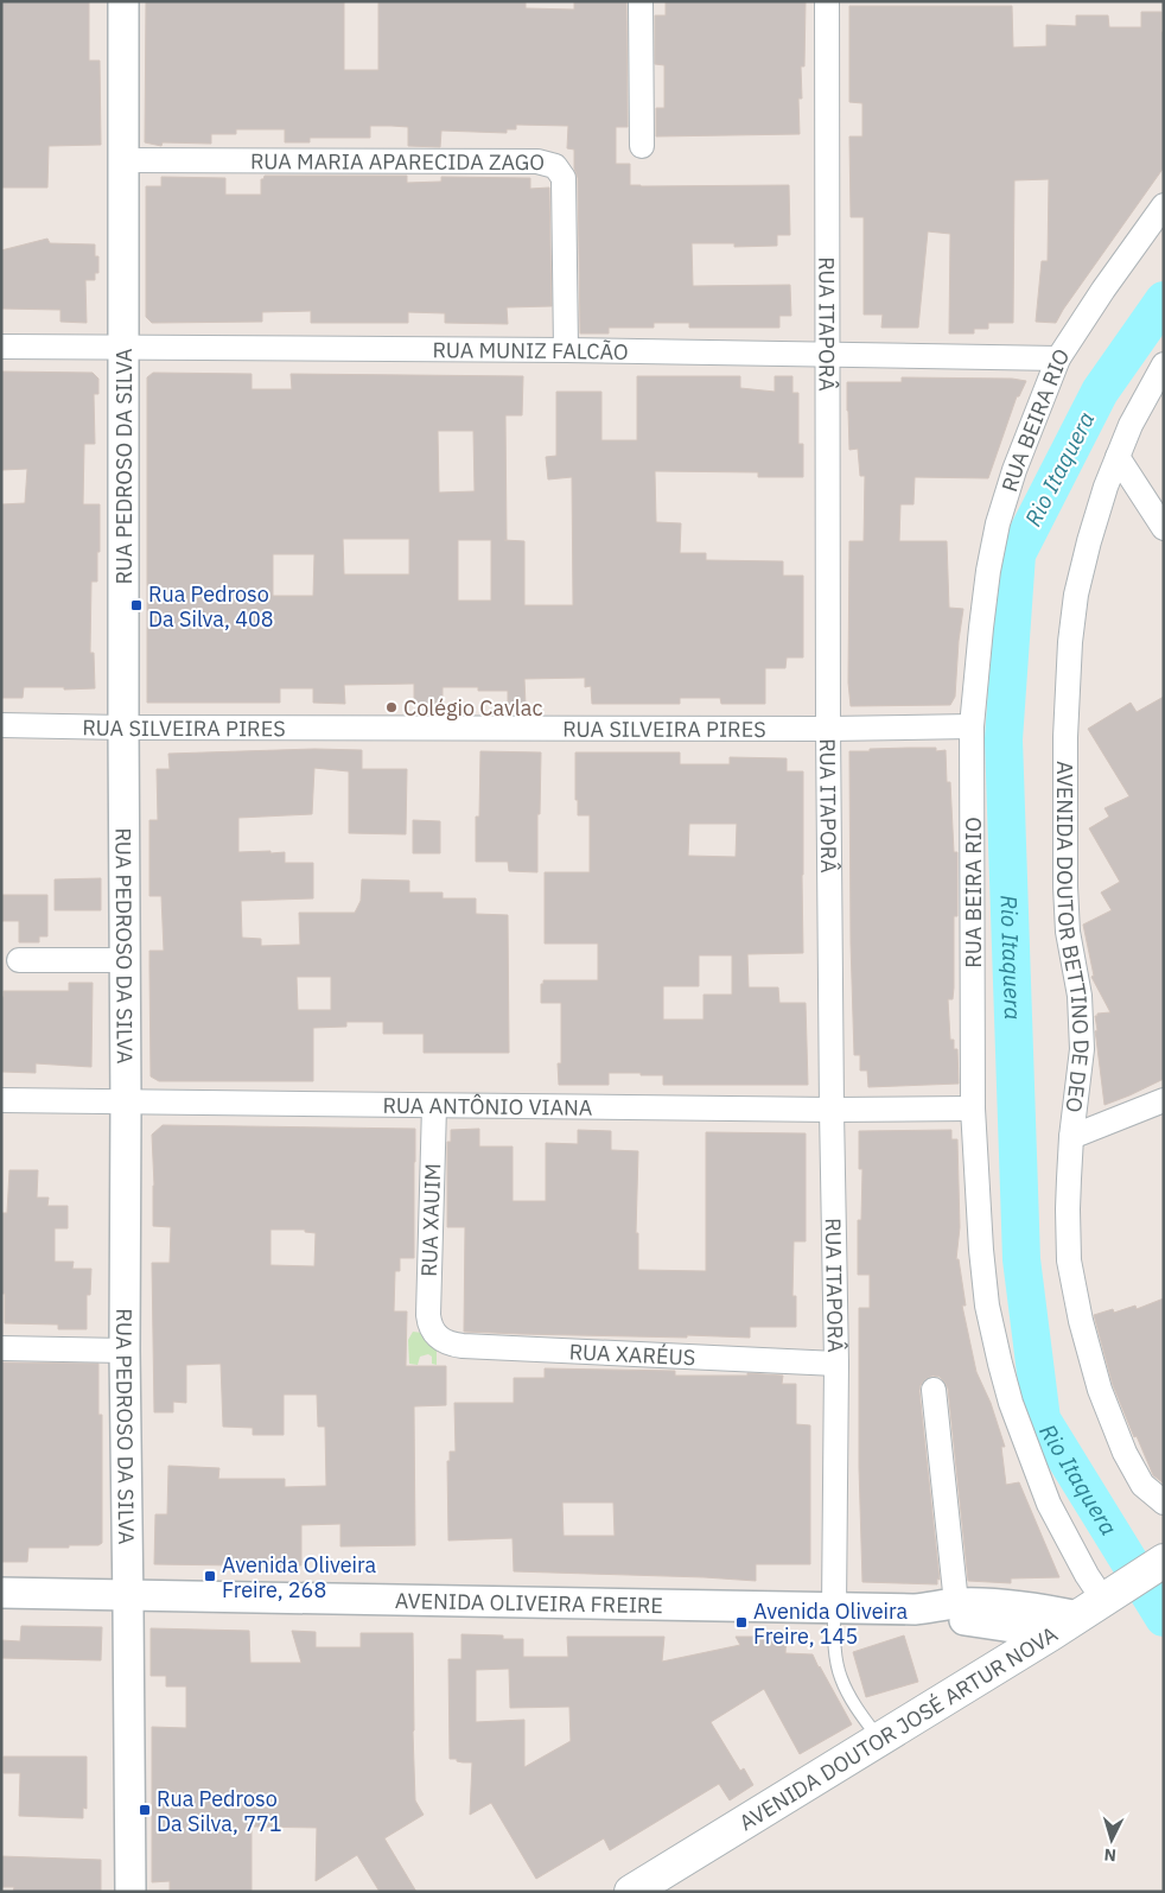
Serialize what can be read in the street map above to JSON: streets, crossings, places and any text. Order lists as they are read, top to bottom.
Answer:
{
  "streets": {
    "main road": ["AVENIDA DOUTOR JOSÉ ARTUR NOVA"],
    "street": [
      "RUA MARIA APARECIDA ZAGO",
      "RUA ITAPORÂ",
      "RUA MUNIZ FALCÃO",
      "RUA BEIRA RIO",
      "RUA PEDROSO DA SILVA",
      "RUA SILVEIRA PIRES",
      "AVENIDA DOUTOR BETTINO DE DEO",
      "RUA ANTÔNIO VIANA",
      "RUA XAUIM",
      "RUA XARÉUS",
      "AVENIDA OLIVEIRA FREIRE"
    ]
  },
  "crossings": [
    ["RUA MARIA APARECIDA ZAGO", "RUA MUNIZ FALCÃO"],
    ["RUA MARIA APARECIDA ZAGO", "RUA PEDROSO DA SILVA"],
    ["RUA ITAPORÂ", "RUA MUNIZ FALCÃO"],
    ["RUA ITAPORÂ", "RUA SILVEIRA PIRES"],
    ["RUA ITAPORÂ", "RUA ANTÔNIO VIANA"],
    ["RUA ITAPORÂ", "RUA XARÉUS"],
    ["RUA ITAPORÂ", "AVENIDA OLIVEIRA FREIRE"],
    ["RUA MUNIZ FALCÃO", "RUA BEIRA RIO"],
    ["RUA MUNIZ FALCÃO", "RUA PEDROSO DA SILVA"],
    ["RUA BEIRA RIO", "RUA SILVEIRA PIRES"],
    ["RUA BEIRA RIO", "RUA ANTÔNIO VIANA"],
    ["RUA BEIRA RIO", "AVENIDA OLIVEIRA FREIRE"],
    ["RUA BEIRA RIO", "AVENIDA DOUTOR JOSÉ ARTUR NOVA"],
    ["RUA PEDROSO DA SILVA", "RUA SILVEIRA PIRES"],
    ["RUA PEDROSO DA SILVA", "RUA ANTÔNIO VIANA"],
    ["RUA PEDROSO DA SILVA", "AVENIDA OLIVEIRA FREIRE"],
    ["RUA ANTÔNIO VIANA", "RUA XAUIM"],
    ["RUA XAUIM", "RUA XARÉUS"],
    ["AVENIDA OLIVEIRA FREIRE", "AVENIDA DOUTOR JOSÉ ARTUR NOVA"]
  ],
  "water": ["Rio Itaquera"],
  "places": {
    "transit": [
      "Rua Pedroso Da Silva, 408",
      "Avenida Oliveira Freire, 268",
      "Avenida Oliveira Freire, 145",
      "Rua Pedroso Da Silva, 771"
    ],
    "other": ["Colégio Cavlac"]
  },
  "north": "bottom"
}
